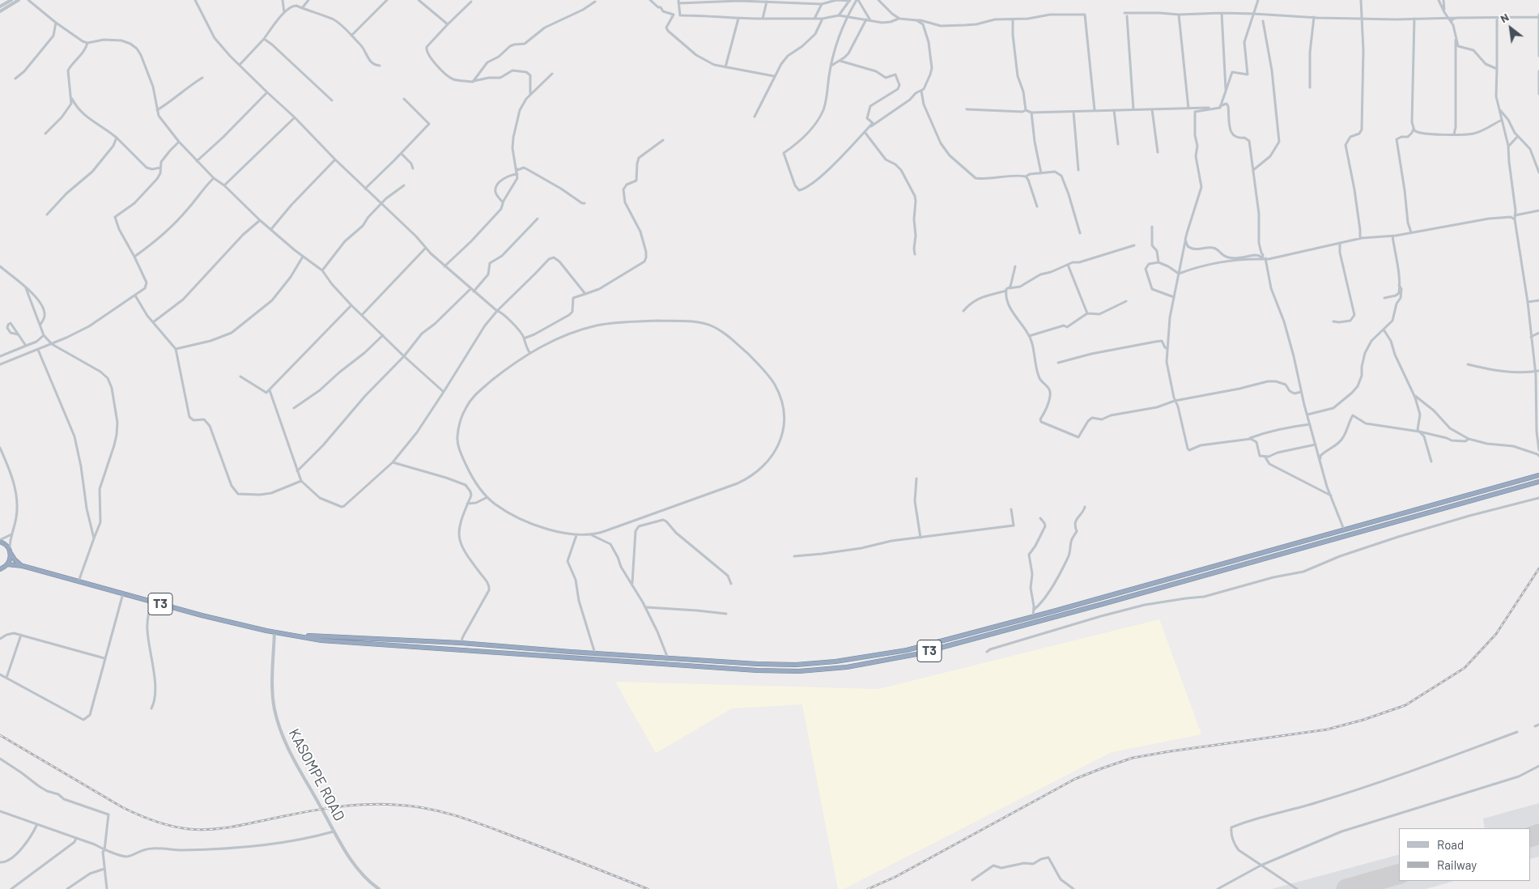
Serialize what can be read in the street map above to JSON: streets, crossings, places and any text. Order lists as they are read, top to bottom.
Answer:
{
  "streets": {
    "highway": ["T3"],
    "street": ["KASOMPE ROAD"]
  },
  "crossings": [
    ["T3", "KASOMPE ROAD"]
  ],
  "legend": ["Road", "Railway"],
  "north": "top left"
}
